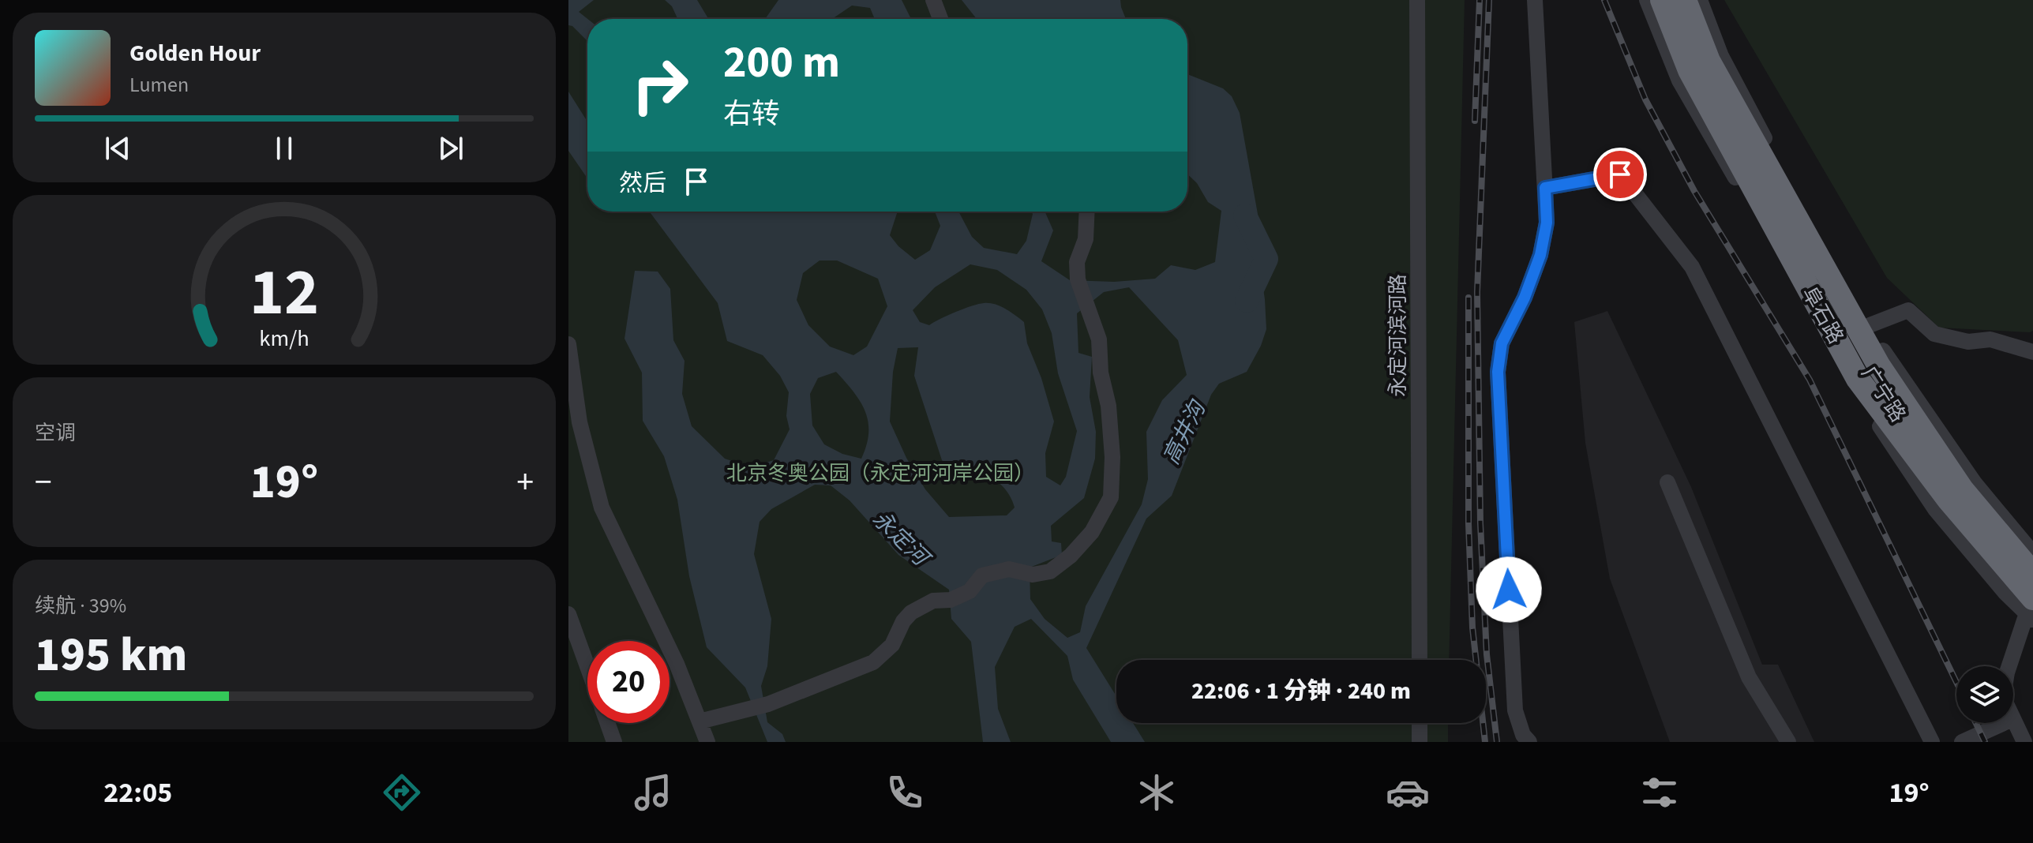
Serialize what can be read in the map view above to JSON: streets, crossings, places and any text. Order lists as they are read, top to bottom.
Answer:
{
  "streets": {
    "highway": ["阜石路"],
    "street": ["永定河滨河路", "广宁路"]
  },
  "crossings": [
    ["阜石路", "广宁路"]
  ],
  "water": ["高井沟", "永定河"],
  "parks": ["北京冬奥公园（永定河河岸公园）"],
  "page": {
    "turn": ["200 m", "右转"],
    "song": ["Golden Hour", "Lumen"],
    "then": "然后",
    "tile": [
      "空调",
      ["续航 · 39%", "195 km"]
    ],
    "heat": ["−", "19°", "+"],
    "limit": "20",
    "trip": "22:06 · 1 分钟 · 240 m",
    "tabs": ["22:05", "19°"],
    "gauge": ["12", "km/h"]
  }
}
